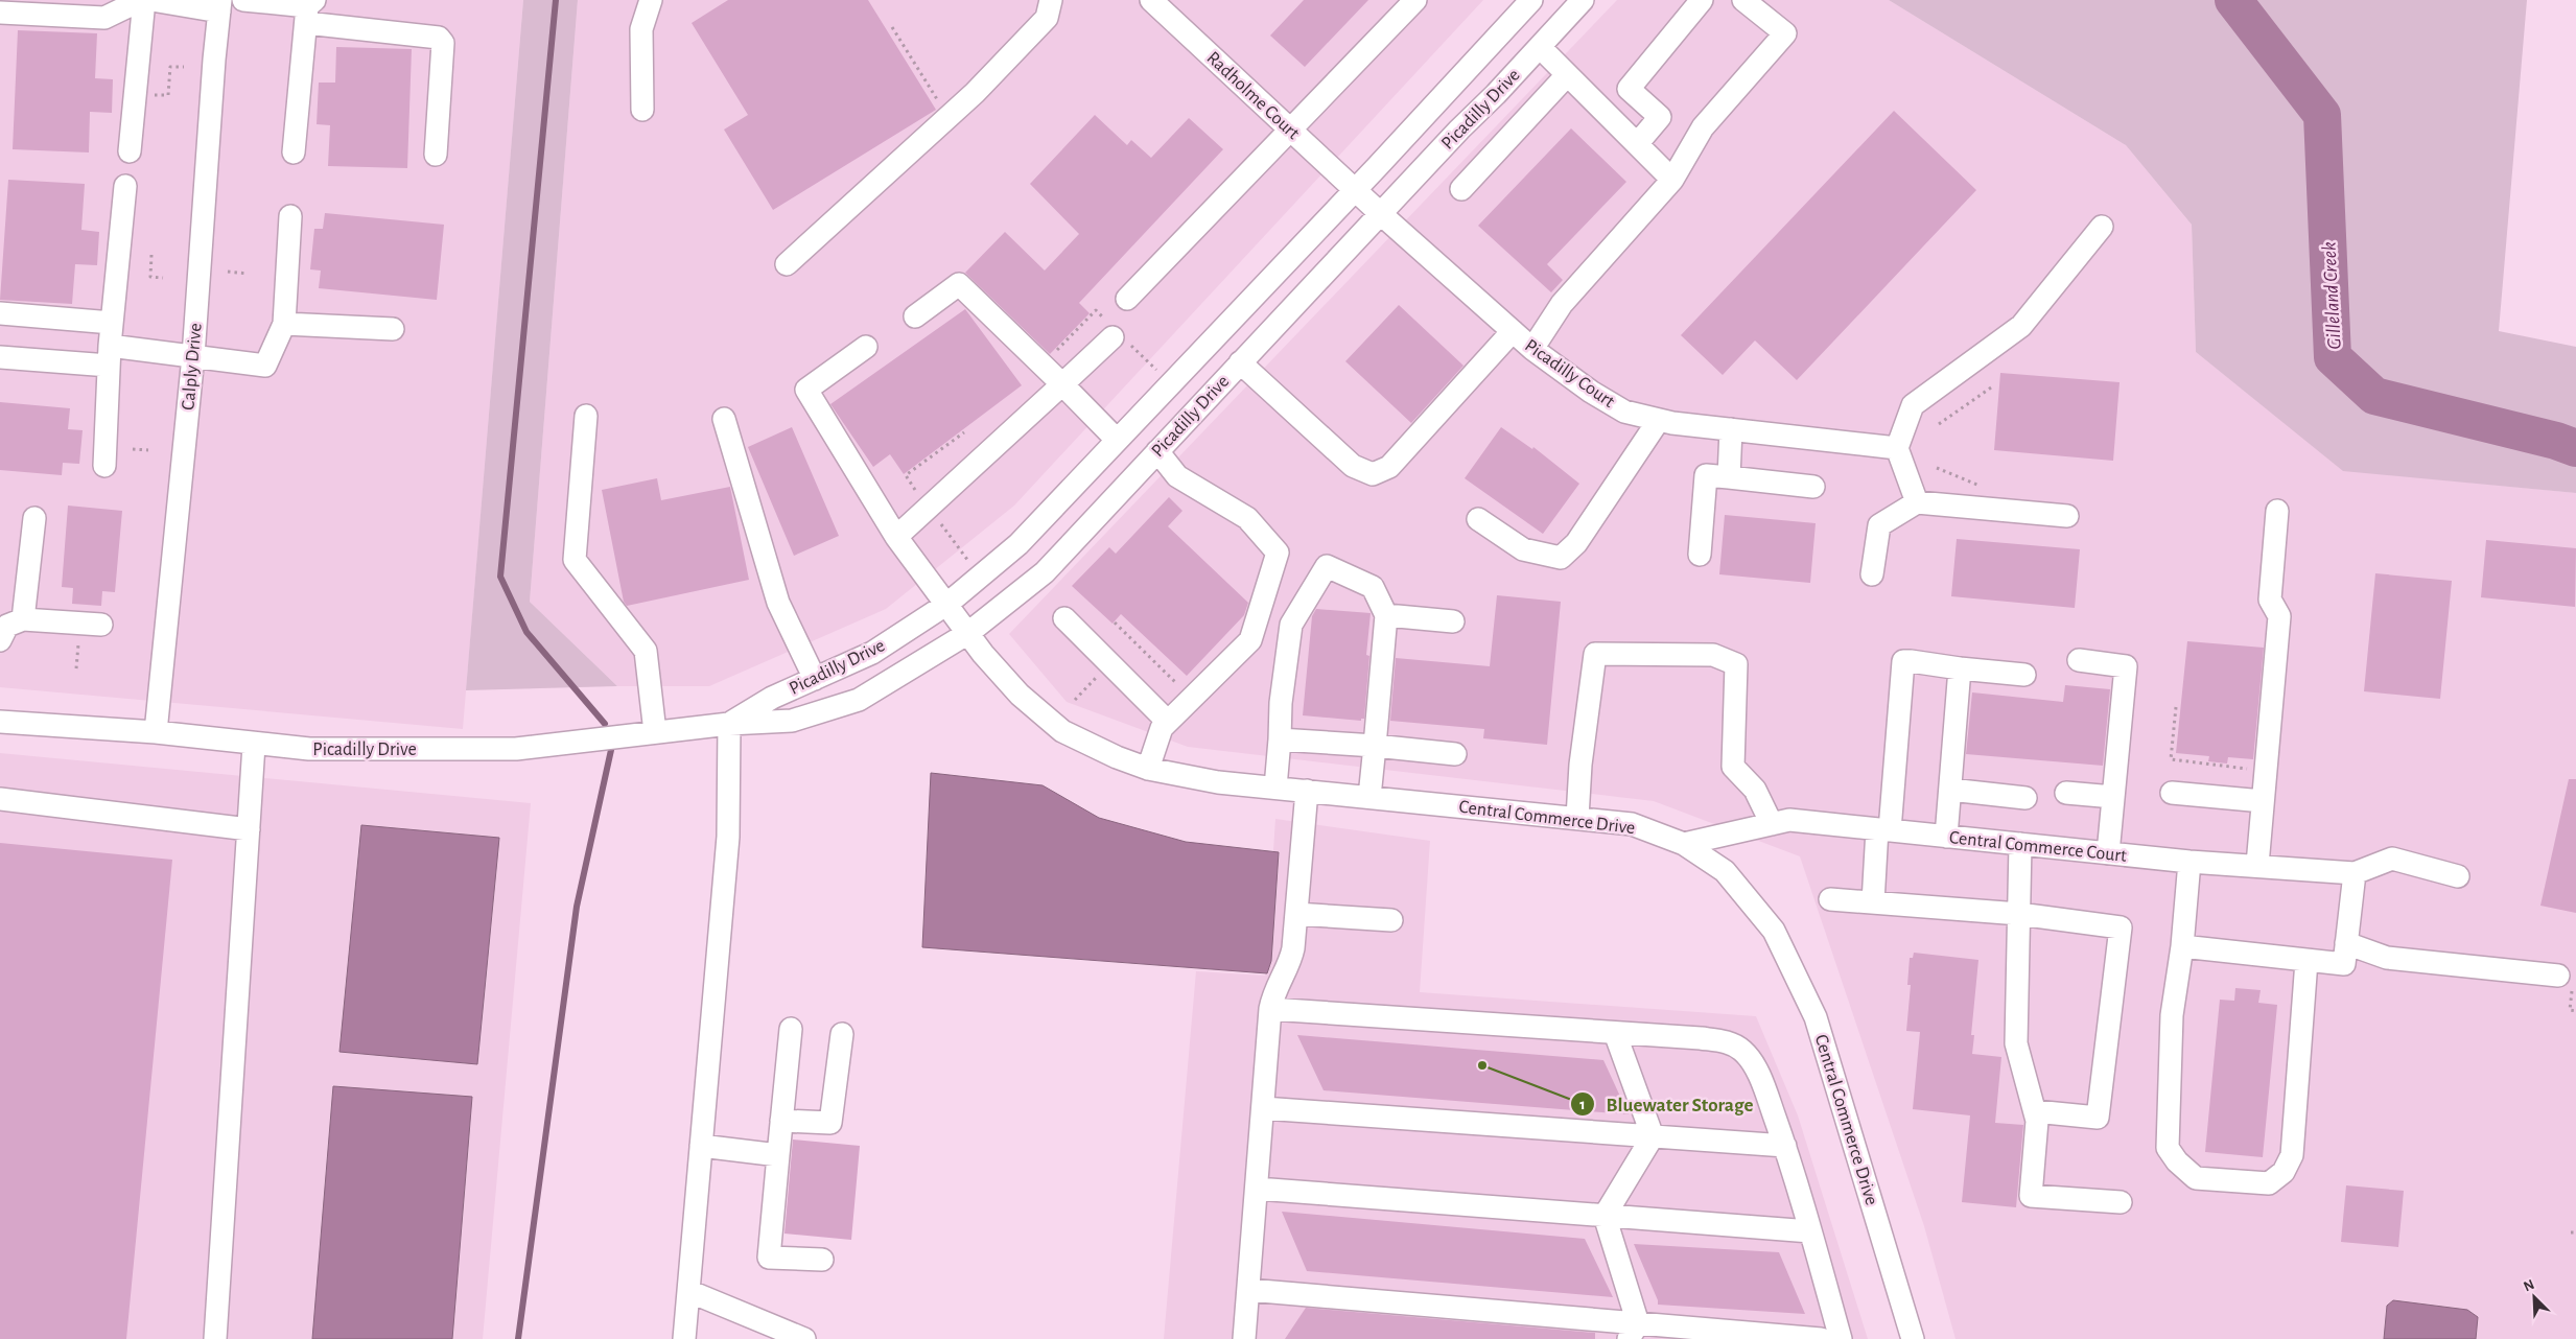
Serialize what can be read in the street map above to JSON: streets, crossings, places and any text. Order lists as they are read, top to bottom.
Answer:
{
  "streets": {
    "street": [
      "Radholme Court",
      "Picadilly Drive",
      "Calply Drive",
      "Picadilly Court",
      "Central Commerce Drive",
      "Central Commerce Court"
    ]
  },
  "crossings": [
    ["Radholme Court", "Picadilly Drive"],
    ["Radholme Court", "Picadilly Court"],
    ["Picadilly Drive", "Calply Drive"],
    ["Picadilly Drive", "Picadilly Court"],
    ["Picadilly Drive", "Central Commerce Drive"],
    ["Central Commerce Drive", "Central Commerce Court"]
  ],
  "water": ["Gilleland Creek"],
  "places": ["Bluewater Storage"],
  "north": "top left"
}
